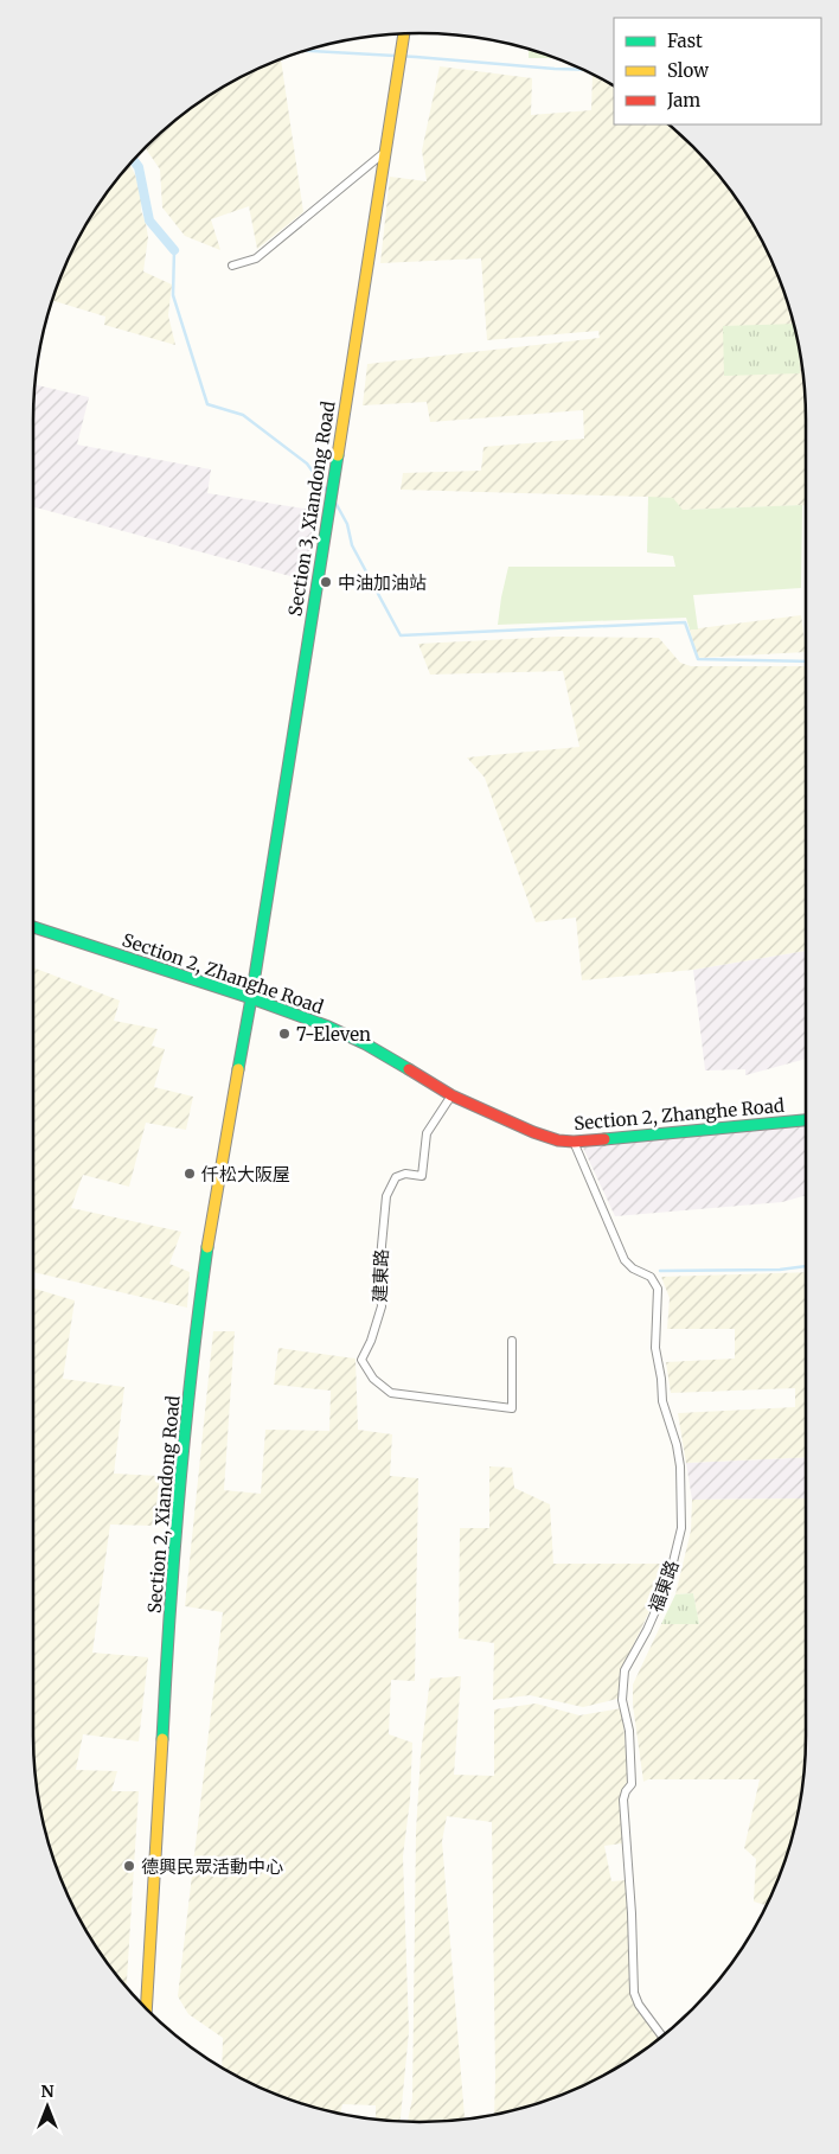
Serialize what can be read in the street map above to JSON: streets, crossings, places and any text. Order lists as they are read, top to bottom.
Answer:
{
  "streets": {
    "main road": ["Section 3, Xiandong Road", "Section 2, Zhanghe Road", "Section 2, Xiandong Road"],
    "street": ["建東路", "福東路"]
  },
  "crossings": [
    ["Section 3, Xiandong Road", "Section 2, Zhanghe Road"],
    ["Section 3, Xiandong Road", "Section 2, Xiandong Road"],
    ["Section 2, Zhanghe Road", "建東路"],
    ["Section 2, Zhanghe Road", "Section 2, Xiandong Road"],
    ["Section 2, Zhanghe Road", "福東路"]
  ],
  "places": [
    "中油加油站",
    "7-Eleven",
    "仟松大阪屋",
    "德興民眾活動中心"
  ],
  "legend": ["Fast", "Slow", "Jam"],
  "north": "top"
}
